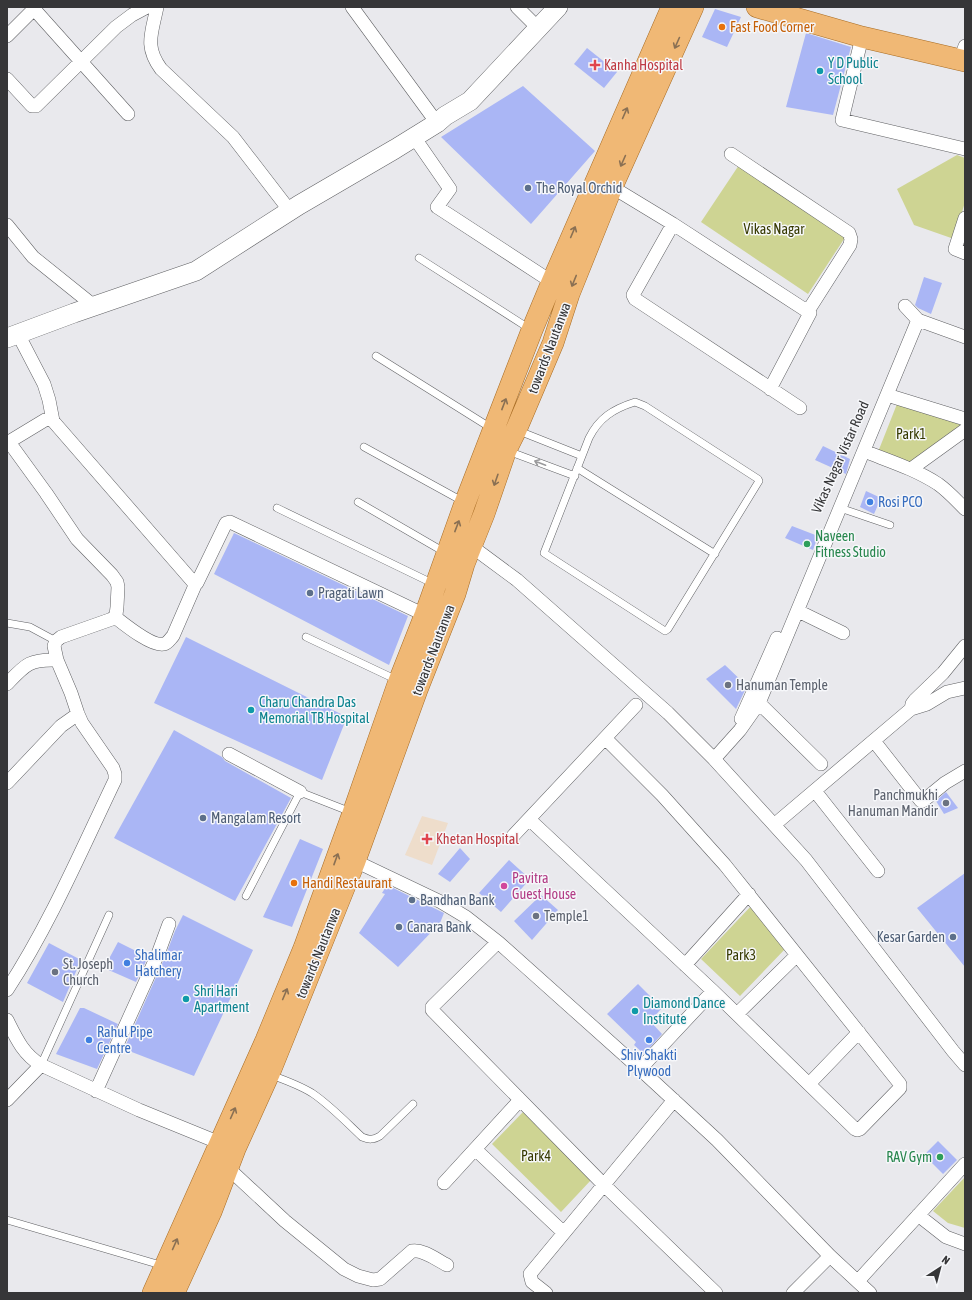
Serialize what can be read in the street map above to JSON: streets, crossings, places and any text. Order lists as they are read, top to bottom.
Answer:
{
  "streets": {
    "main road": ["towards Nautanwa"],
    "street": ["Vikas Nagar Vistar Road"]
  },
  "parks": [
    "Vikas Nagar",
    "Park1",
    "Park3",
    "Park4"
  ],
  "places": {
    "other": [
      "Fast Food Corner",
      "Y D Public School",
      "The Royal Orchid",
      "Rosi PCO",
      "Naveen Fitness Studio",
      "Pragati Lawn",
      "Hanuman Temple",
      "Charu Chandra Das Memorial TB Hospital",
      "Panchmukhi Hanuman Mandir",
      "Mangalam Resort",
      "Handi Restaurant",
      "Pavitra Guest House",
      "Bandhan Bank",
      "Temple1",
      "Canara Bank",
      "Kesar Garden",
      "Shalimar Hatchery",
      "St. Joseph Church",
      "Shri Hari Apartment",
      "Diamond Dance Institute",
      "Rahul Pipe Centre",
      "Shiv Shakti Plywood",
      "RAV Gym"
    ],
    "health": ["Kanha Hospital", "Khetan Hospital"]
  },
  "north": "top right"
}
